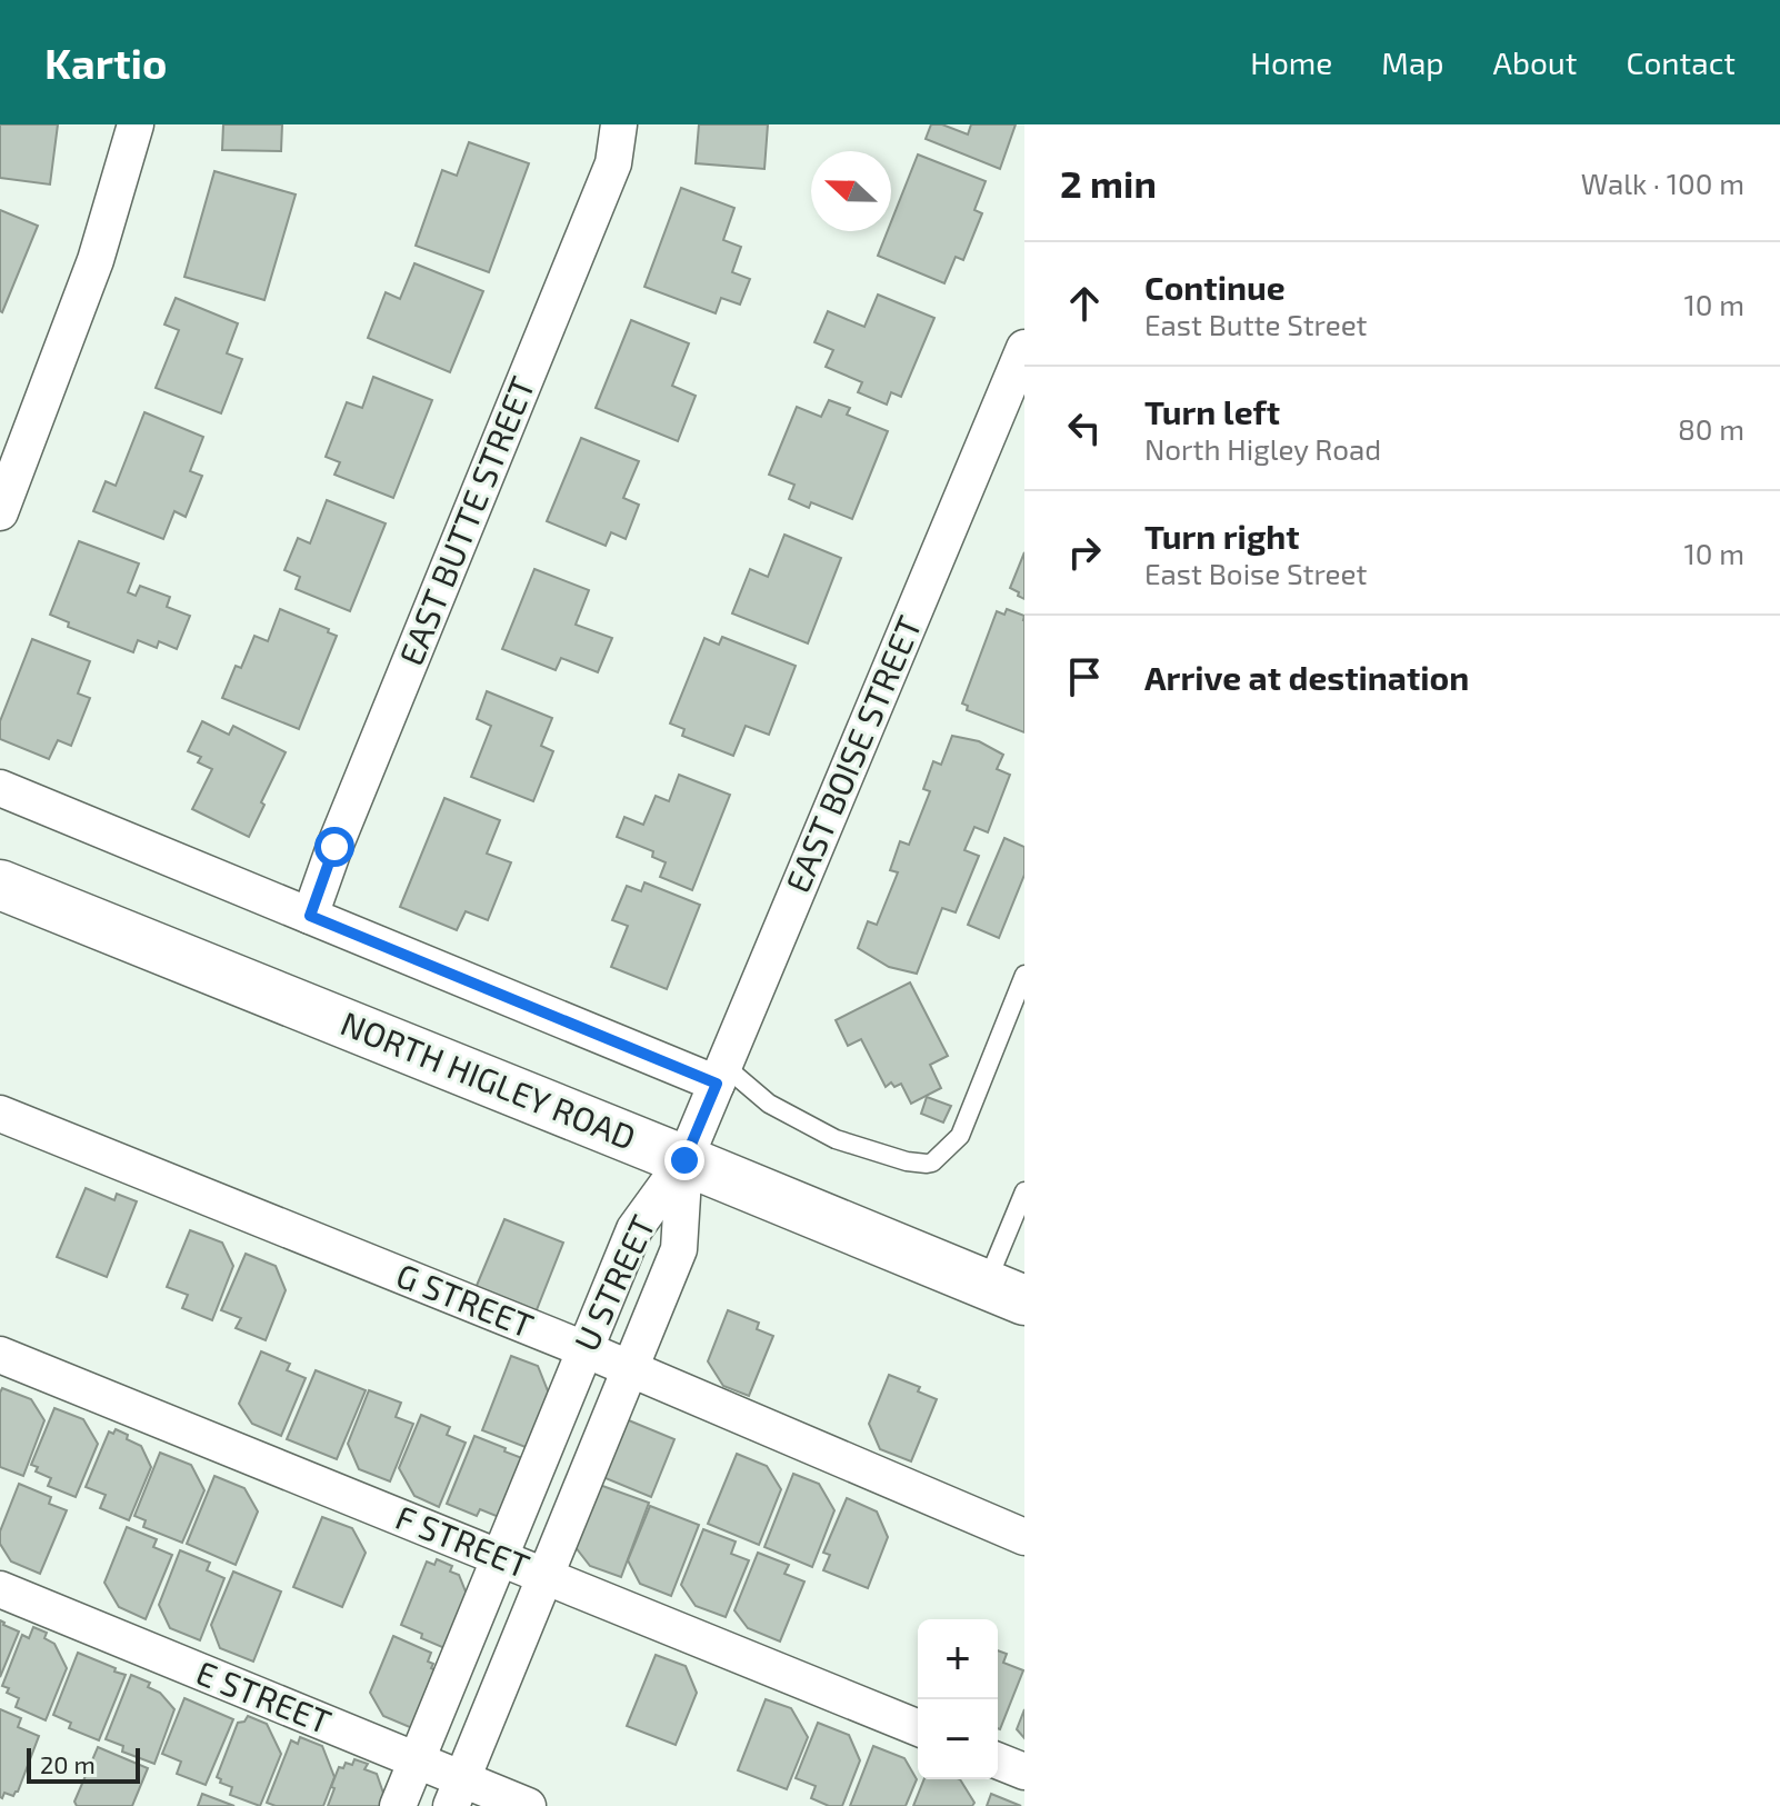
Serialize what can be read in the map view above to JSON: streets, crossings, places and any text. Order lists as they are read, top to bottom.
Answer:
{
  "streets": {
    "main road": ["NORTH HIGLEY ROAD"],
    "street": [
      "EAST BUTTE STREET",
      "EAST BOISE STREET",
      "U STREET",
      "G STREET",
      "F STREET",
      "E STREET"
    ]
  },
  "crossings": [
    ["EAST BOISE STREET", "NORTH HIGLEY ROAD"],
    ["EAST BOISE STREET", "U STREET"],
    ["NORTH HIGLEY ROAD", "U STREET"],
    ["U STREET", "G STREET"],
    ["U STREET", "F STREET"],
    ["U STREET", "E STREET"]
  ],
  "scale_bar": "20 m",
  "north": "left",
  "page": {
    "header": "Kartio",
    "nav": [
      "Home",
      "Map",
      "About",
      "Contact"
    ],
    "heading": ["2 min", "Walk · 100 m"],
    "list": [
      ["Continue", "East Butte Street", "10 m"],
      ["Turn left", "North Higley Road", "80 m"],
      ["Turn right", "East Boise Street", "10 m"],
      "Arrive at destination"
    ],
    "map_buttons": ["+", "−"],
    "scale": "20 m"
  }
}
